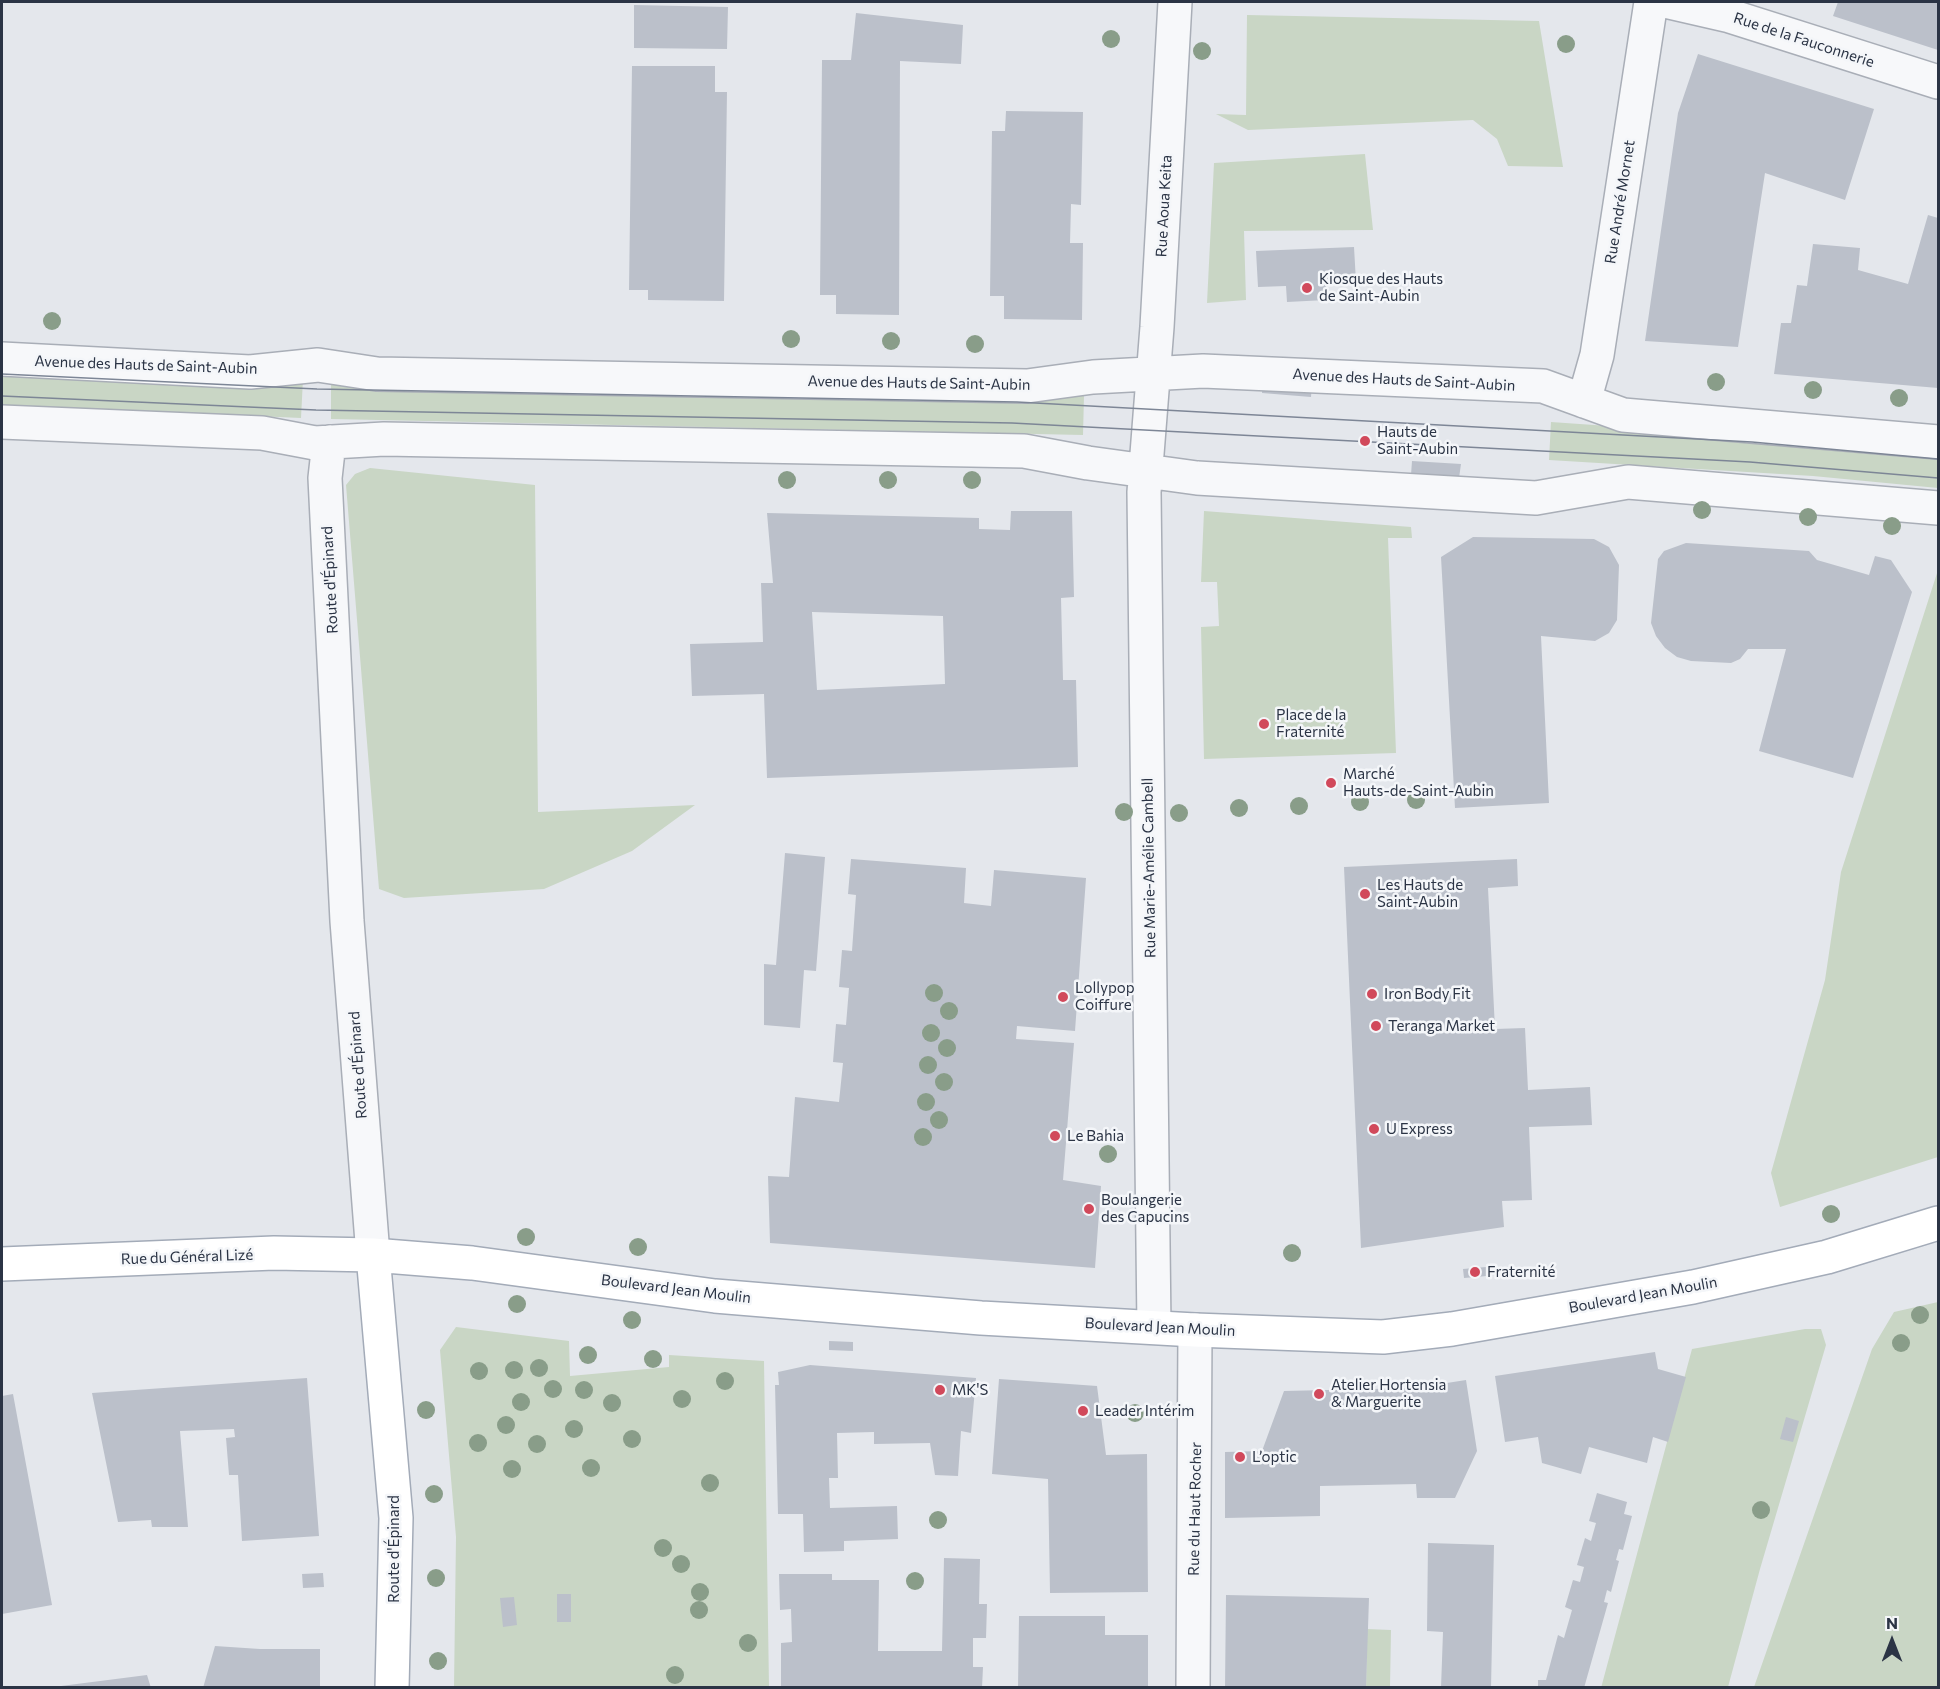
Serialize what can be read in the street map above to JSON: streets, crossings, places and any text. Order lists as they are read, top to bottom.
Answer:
{
  "streets": {
    "main road": ["Route d'Épinard", "Rue du Général Lizé", "Boulevard Jean Moulin"],
    "street": [
      "Rue de la Fauconnerie",
      "Rue André Mornet",
      "Rue Aoua Keita",
      "Avenue des Hauts de Saint-Aubin",
      "Rue Marie-Amélie Cambell",
      "Rue du Haut Rocher"
    ]
  },
  "crossings": [
    ["Rue André Mornet", "Avenue des Hauts de Saint-Aubin"],
    ["Rue Aoua Keita", "Avenue des Hauts de Saint-Aubin"],
    ["Rue Aoua Keita", "Rue Marie-Amélie Cambell"],
    ["Route d'Épinard", "Rue du Général Lizé"],
    ["Route d'Épinard", "Boulevard Jean Moulin"],
    ["Rue Marie-Amélie Cambell", "Boulevard Jean Moulin"],
    ["Rue du Général Lizé", "Boulevard Jean Moulin"],
    ["Boulevard Jean Moulin", "Rue du Haut Rocher"]
  ],
  "places": [
    "Kiosque des Hauts de Saint-Aubin",
    "Hauts de Saint-Aubin",
    "Place de la Fraternité",
    "Marché Hauts-de-Saint-Aubin",
    "Les Hauts de Saint-Aubin",
    "Iron Body Fit",
    "Lollypop Coiffure",
    "Teranga Market",
    "U Express",
    "Le Bahia",
    "Boulangerie des Capucins",
    "Fraternité",
    "MK'S",
    "Atelier Hortensia & Marguerite",
    "Leader Intérim",
    "L’optic"
  ],
  "north": "top"
}
